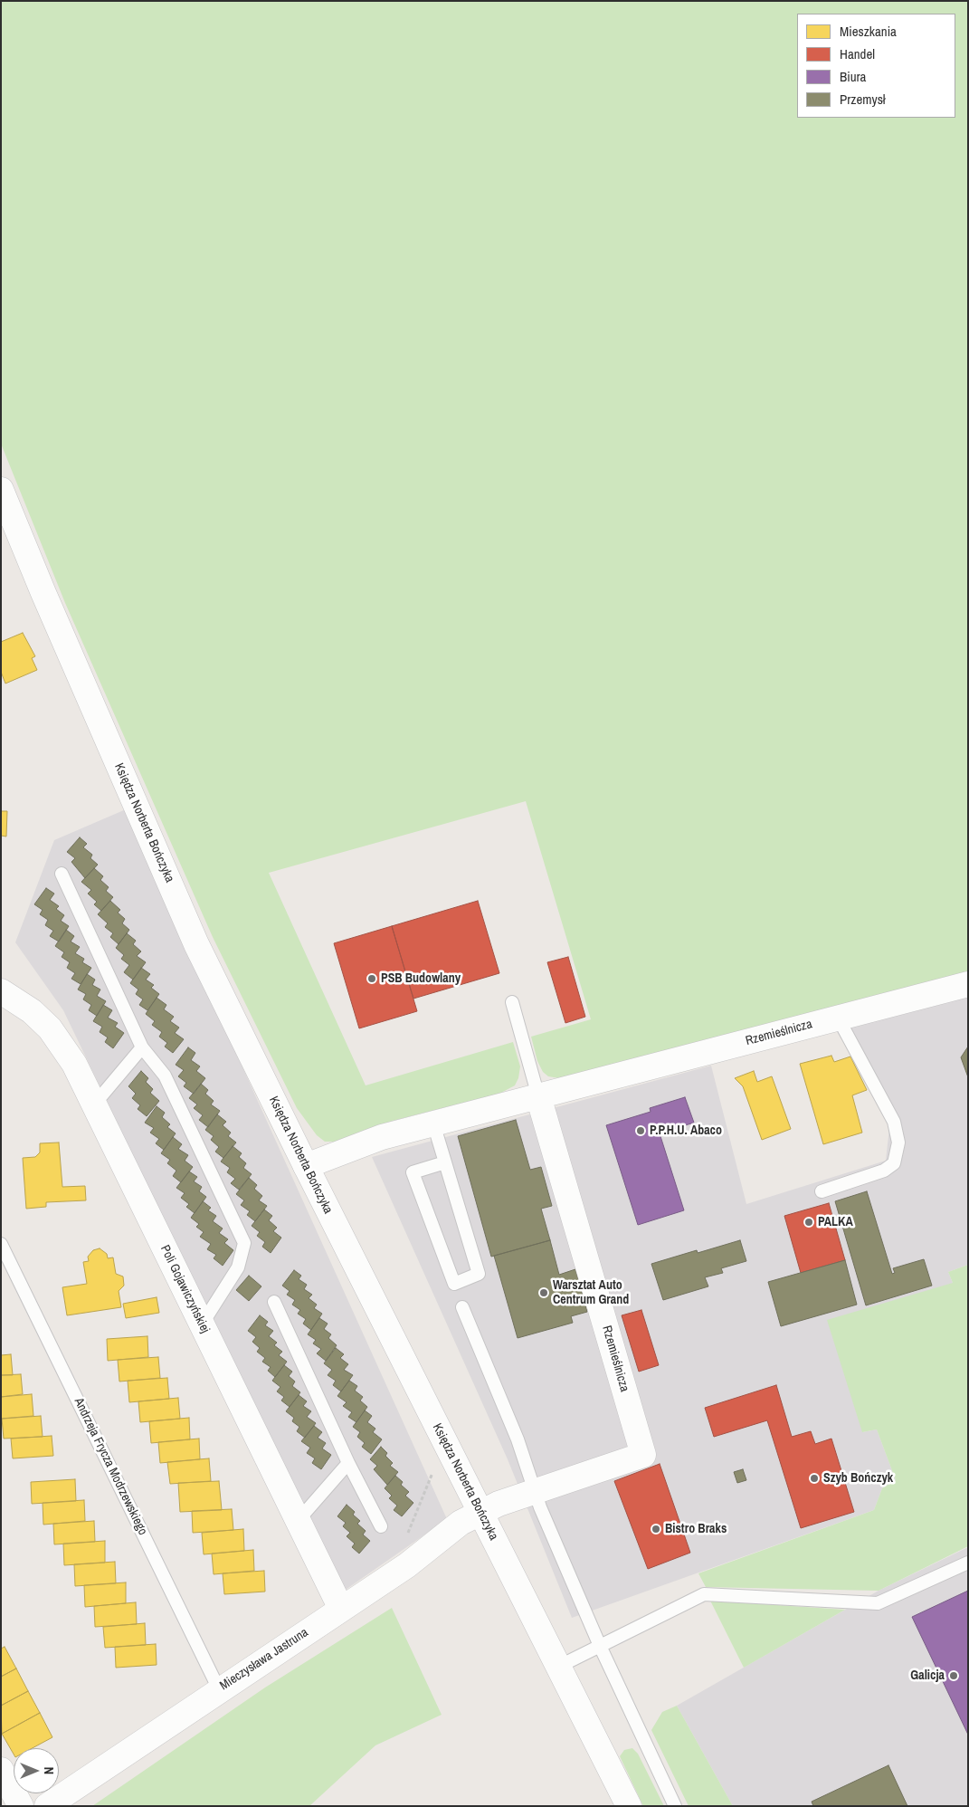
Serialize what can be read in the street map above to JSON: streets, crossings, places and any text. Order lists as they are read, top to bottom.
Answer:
{
  "streets": {
    "street": [
      "Księdza Norberta Bończyka",
      "Rzemieślnicza",
      "Poli Gojawiczyńskiej",
      "Mieczysława Jastruna"
    ],
    "lane": ["Andrzeja Frycza Modrzewskiego"]
  },
  "crossings": [
    ["Księdza Norberta Bończyka", "Rzemieślnicza"],
    ["Księdza Norberta Bończyka", "Mieczysława Jastruna"],
    ["Rzemieślnicza", "Mieczysława Jastruna"],
    ["Poli Gojawiczyńskiej", "Mieczysława Jastruna"],
    ["Andrzeja Frycza Modrzewskiego", "Mieczysława Jastruna"]
  ],
  "places": [
    "PSB Budowlany",
    "P.P.H.U. Abaco",
    "PALKA",
    "Warsztat Auto Centrum Grand",
    "Szyb Bończyk",
    "Bistro Braks",
    "Galicja"
  ],
  "legend": [
    "Mieszkania",
    "Handel",
    "Biura",
    "Przemysł"
  ],
  "north": "right"
}
